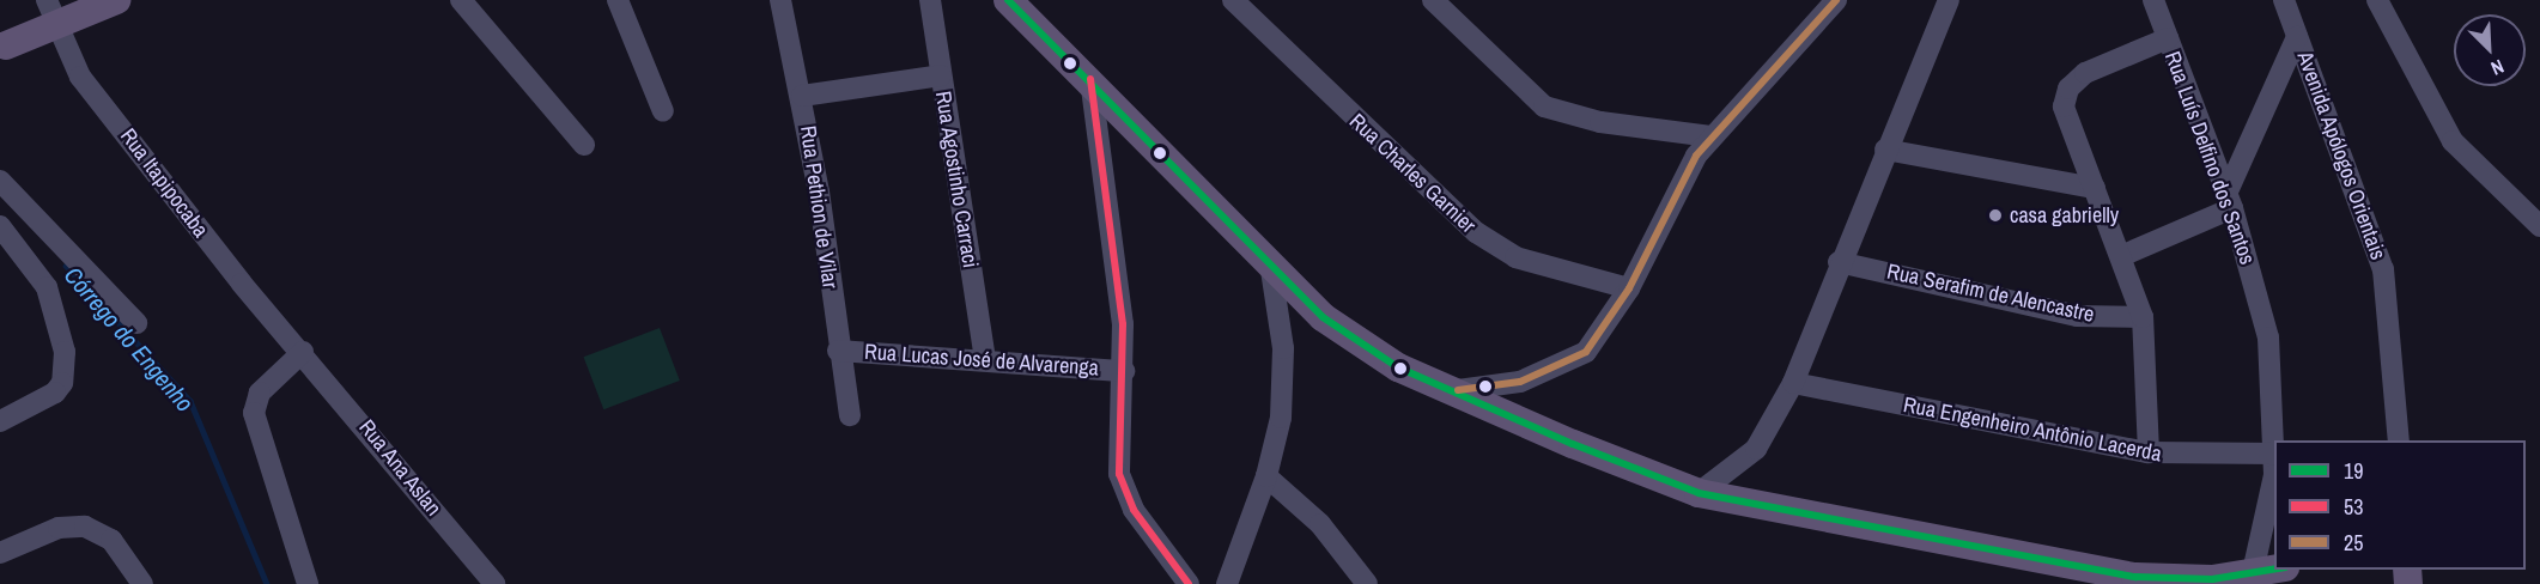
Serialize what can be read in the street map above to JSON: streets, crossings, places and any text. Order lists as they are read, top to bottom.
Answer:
{
  "streets": {
    "street": [
      "Avenida Apólogos Orientais",
      "Rua Luís Delfino dos Santos",
      "Rua Charles Garnier",
      "Rua Agostinho Carraci",
      "Rua Itapipocaba",
      "Rua Pethion de Vilar",
      "Rua Serafim de Alencastre",
      "Rua Lucas José de Alvarenga",
      "Rua Engenheiro Antônio Lacerda",
      "Rua Ana Aslan"
    ]
  },
  "crossings": [
    ["Rua Luís Delfino dos Santos", "Rua Engenheiro Antônio Lacerda"],
    ["Rua Agostinho Carraci", "Rua Lucas José de Alvarenga"],
    ["Rua Itapipocaba", "Rua Ana Aslan"],
    ["Rua Pethion de Vilar", "Rua Lucas José de Alvarenga"]
  ],
  "water": ["Córrego do Engenho"],
  "places": ["casa gabrielly"],
  "lines": ["transit line 19", "transit line 25", "transit line 53"],
  "legend": ["19", "53", "25"],
  "north": "bottom right"
}
